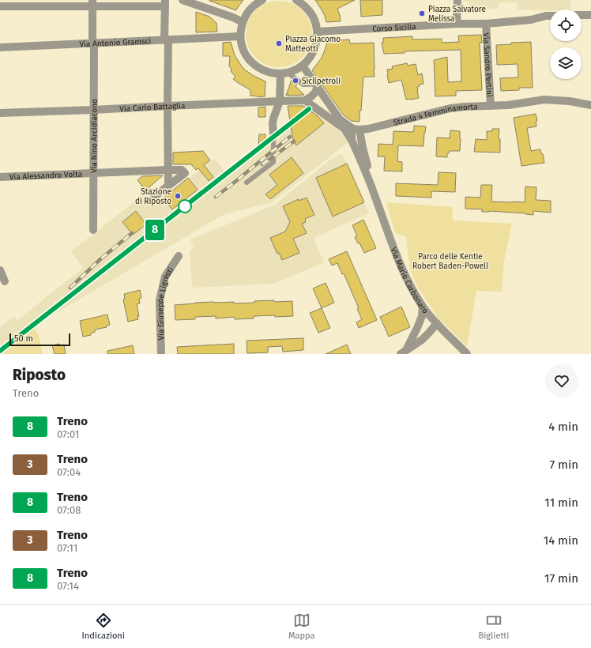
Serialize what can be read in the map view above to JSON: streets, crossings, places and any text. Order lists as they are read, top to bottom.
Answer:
{
  "streets": {
    "street": [
      "Corso Sicilia",
      "Via Antonio Gramsci",
      "Via Sandro Pertini",
      "Via Carlo Battaglia",
      "Strada 4 Femminamorta",
      "Via Nino Arcidiacono",
      "Via Alessandro Volta",
      "Via Mario Carbonaro",
      "Via Giuseppe Ligresti"
    ]
  },
  "crossings": [
    ["Corso Sicilia", "Via Sandro Pertini"],
    ["Via Antonio Gramsci", "Via Nino Arcidiacono"],
    ["Via Sandro Pertini", "Strada 4 Femminamorta"],
    ["Via Carlo Battaglia", "Via Nino Arcidiacono"],
    ["Via Nino Arcidiacono", "Via Alessandro Volta"]
  ],
  "parks": ["Parco delle Kentie Robert Baden-Powell"],
  "places": [
    "Piazza Salvatore Melissa",
    "Piazza Giacomo Matteotti",
    "Sicilpetroli",
    "Stazione di Riposto"
  ],
  "scale_bar": "50 m",
  "page": {
    "on_map": "8",
    "scale": "50 m",
    "heading": ["Riposto", "Treno"],
    "list": [
      {
        "mark": "8",
        "name": "Treno",
        "note": "07:01",
        "value": "4 min"
      },
      {
        "mark": "3",
        "name": "Treno",
        "note": "07:04",
        "value": "7 min"
      },
      {
        "mark": "8",
        "name": "Treno",
        "note": "07:08",
        "value": "11 min"
      },
      {
        "mark": "3",
        "name": "Treno",
        "note": "07:11",
        "value": "14 min"
      },
      {
        "mark": "8",
        "name": "Treno",
        "note": "07:14",
        "value": "17 min"
      }
    ],
    "tabs": ["Indicazioni", "Mappa", "Biglietti"]
  }
}
